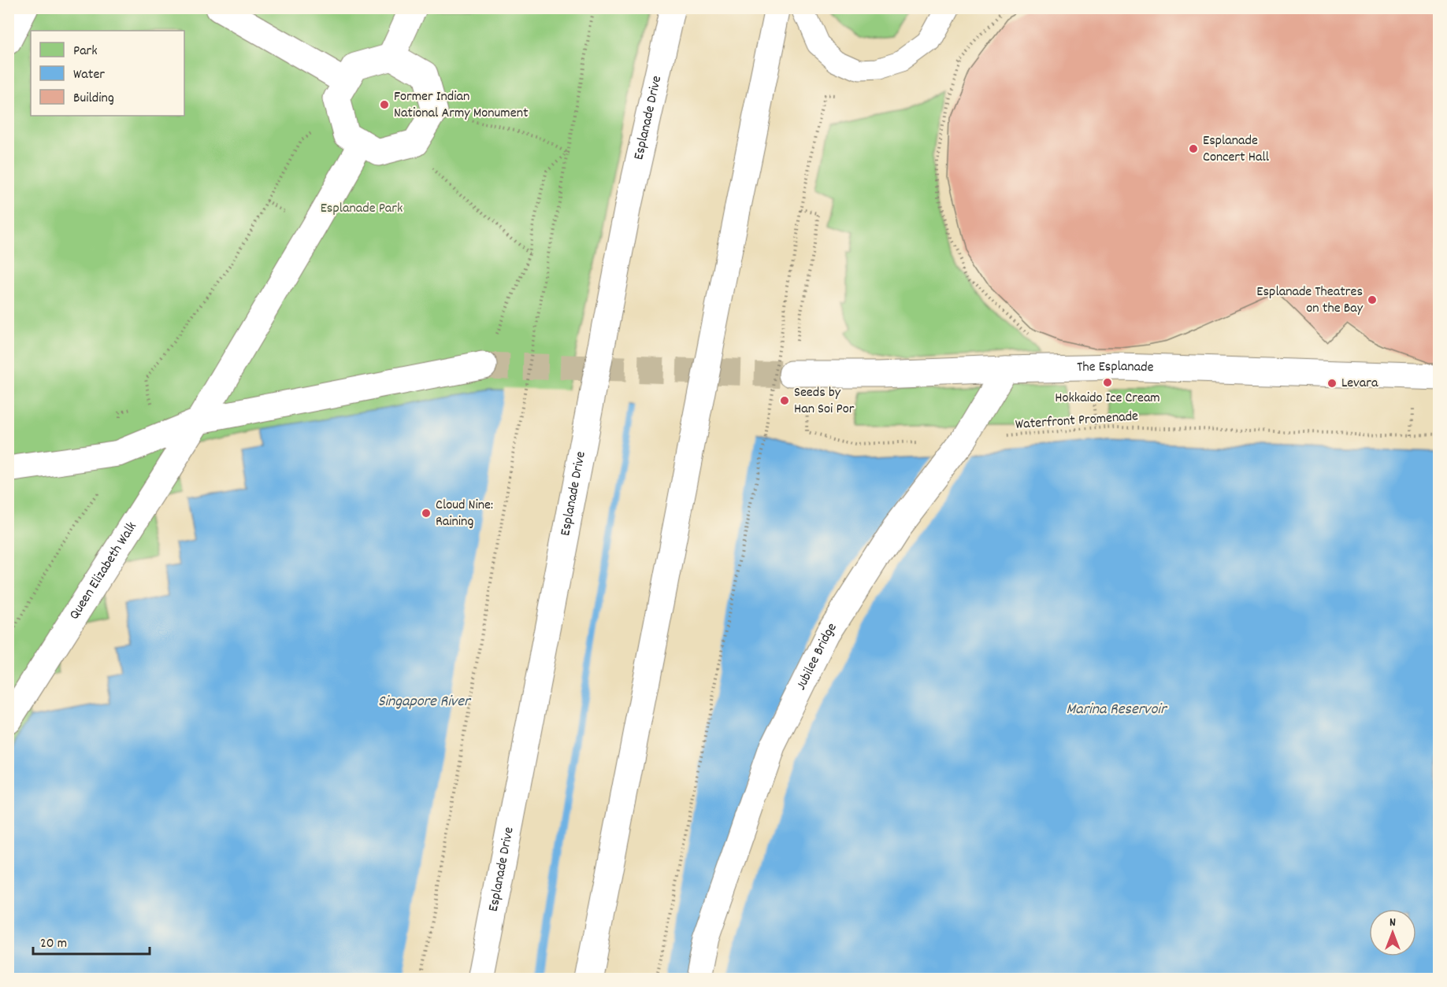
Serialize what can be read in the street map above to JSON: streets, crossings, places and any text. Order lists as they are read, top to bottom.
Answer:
{
  "streets": {
    "main road": [
      "Esplanade Drive",
      "The Esplanade",
      "Queen Elizabeth Walk",
      "Jubilee Bridge"
    ],
    "path": ["Waterfront Promenade"]
  },
  "crossings": [
    ["The Esplanade", "Waterfront Promenade"],
    ["The Esplanade", "Jubilee Bridge"],
    ["Waterfront Promenade", "Jubilee Bridge"]
  ],
  "water": ["Singapore River", "Marina Reservoir"],
  "parks": ["Esplanade Park"],
  "places": [
    "Former Indian National Army Monument",
    "Esplanade Concert Hall",
    "Esplanade Theatres on the Bay",
    "Hokkaido Ice Cream",
    "Levara",
    "Seeds by Han Soi Por",
    "Cloud Nine: Raining"
  ],
  "legend": ["Park", "Water", "Building"],
  "scale_bar": "20 m",
  "north": "top"
}
